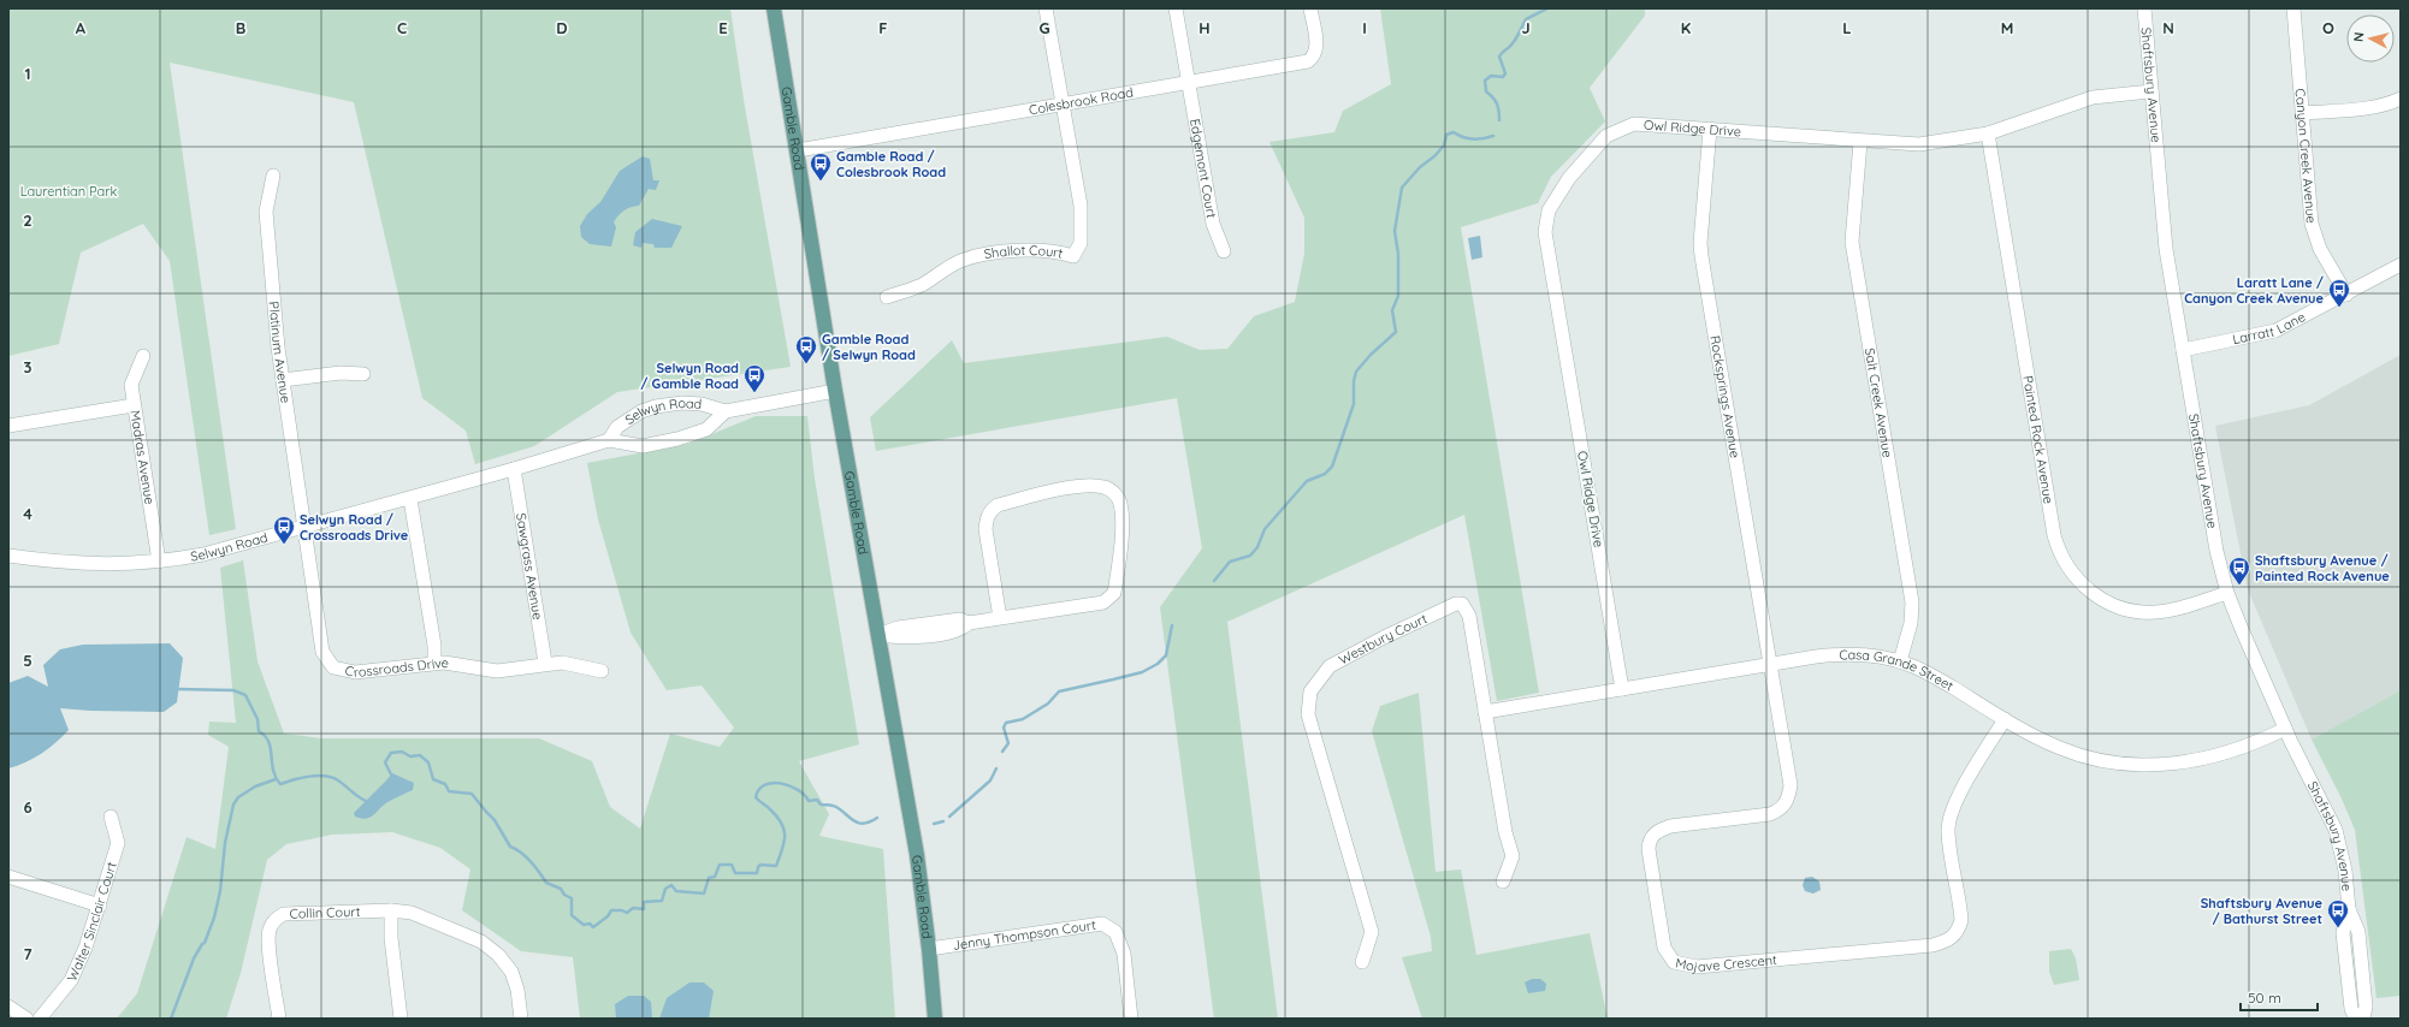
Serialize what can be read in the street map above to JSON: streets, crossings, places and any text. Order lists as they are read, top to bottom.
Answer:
{
  "streets": {
    "main road": ["Gamble Road"],
    "street": [
      "Shaftsbury Avenue",
      "Colesbrook Road",
      "Owl Ridge Drive",
      "Canyon Creek Avenue",
      "Edgemont Court",
      "Shallot Court",
      "Larratt Lane",
      "Platinum Avenue",
      "Rocksprings Avenue",
      "Salt Creek Avenue",
      "Selwyn Road",
      "Painted Rock Avenue",
      "Madras Avenue",
      "Sawgrass Avenue",
      "Westbury Court",
      "Crossroads Drive",
      "Casa Grande Street",
      "Collin Court",
      "Walter Sinclair Court",
      "Jenny Thompson Court",
      "Mojave Crescent"
    ]
  },
  "crossings": [
    ["Shaftsbury Avenue", "Owl Ridge Drive"],
    ["Shaftsbury Avenue", "Larratt Lane"],
    ["Shaftsbury Avenue", "Painted Rock Avenue"],
    ["Shaftsbury Avenue", "Casa Grande Street"],
    ["Colesbrook Road", "Gamble Road"],
    ["Colesbrook Road", "Edgemont Court"],
    ["Colesbrook Road", "Shallot Court"],
    ["Owl Ridge Drive", "Rocksprings Avenue"],
    ["Owl Ridge Drive", "Salt Creek Avenue"],
    ["Owl Ridge Drive", "Painted Rock Avenue"],
    ["Owl Ridge Drive", "Casa Grande Street"],
    ["Gamble Road", "Selwyn Road"],
    ["Gamble Road", "Jenny Thompson Court"],
    ["Canyon Creek Avenue", "Larratt Lane"],
    ["Platinum Avenue", "Selwyn Road"],
    ["Platinum Avenue", "Crossroads Drive"],
    ["Rocksprings Avenue", "Casa Grande Street"],
    ["Rocksprings Avenue", "Mojave Crescent"],
    ["Salt Creek Avenue", "Casa Grande Street"],
    ["Selwyn Road", "Madras Avenue"],
    ["Selwyn Road", "Sawgrass Avenue"],
    ["Selwyn Road", "Crossroads Drive"],
    ["Sawgrass Avenue", "Crossroads Drive"],
    ["Westbury Court", "Casa Grande Street"],
    ["Casa Grande Street", "Mojave Crescent"]
  ],
  "parks": ["Laurentian Park"],
  "places": {
    "bus stop": [
      "Gamble Road / Colesbrook Road",
      "Laratt Lane / Canyon Creek Avenue",
      "Gamble Road / Selwyn Road",
      "Selwyn Road / Gamble Road",
      "Selwyn Road / Crossroads Drive",
      "Shaftsbury Avenue / Painted Rock Avenue",
      "Shaftsbury Avenue / Bathurst Street"
    ]
  },
  "scale_bar": "50 m",
  "north": "left",
  "grid": {
    "columns": [
      "A",
      "B",
      "C",
      "D",
      "E",
      "F",
      "G",
      "H",
      "I",
      "J",
      "K",
      "L",
      "M",
      "N",
      "O"
    ],
    "rows": [
      "1",
      "2",
      "3",
      "4",
      "5",
      "6",
      "7"
    ]
  }
}
